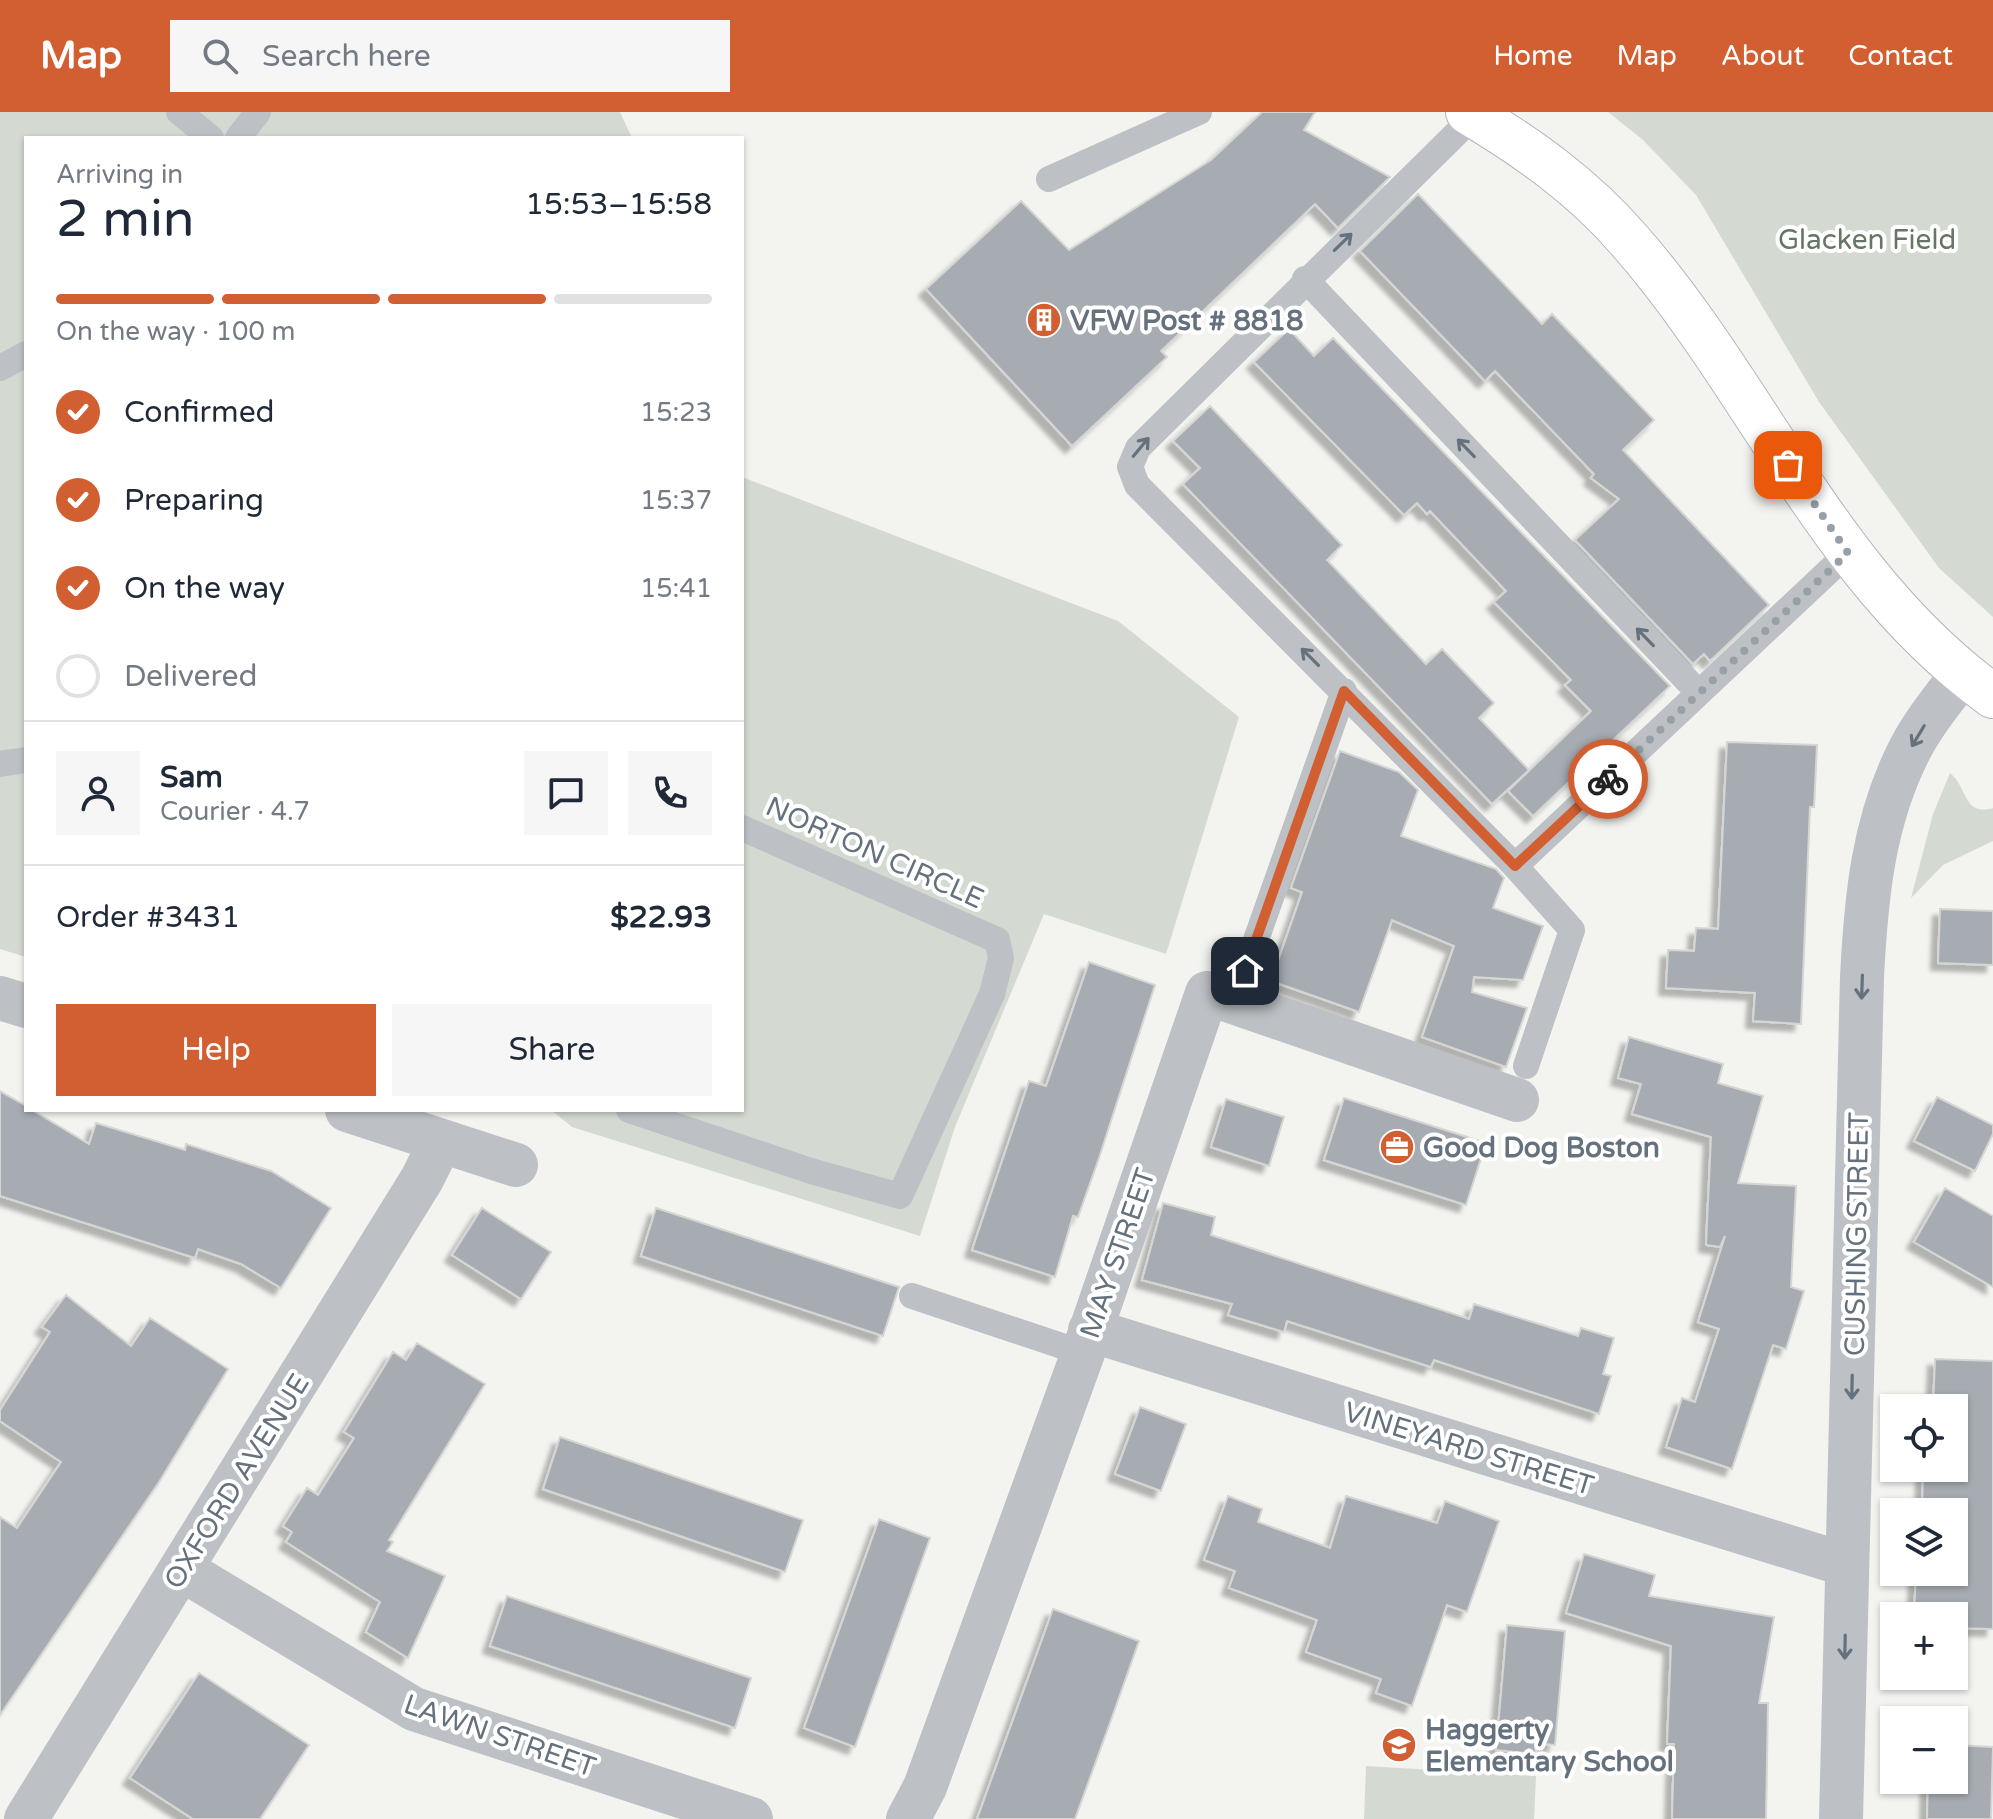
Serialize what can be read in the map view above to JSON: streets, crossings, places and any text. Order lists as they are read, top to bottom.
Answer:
{
  "streets": {
    "street": [
      "CUSHING STREET",
      "MAY STREET",
      "VINEYARD STREET",
      "OXFORD AVENUE",
      "LAWN STREET"
    ],
    "lane": ["NORTON CIRCLE"]
  },
  "crossings": [
    ["CUSHING STREET", "VINEYARD STREET"],
    ["MAY STREET", "VINEYARD STREET"],
    ["OXFORD AVENUE", "LAWN STREET"]
  ],
  "one_way": ["CUSHING STREET"],
  "parks": ["Glacken Field"],
  "places": {
    "building": ["VFW Post # 8818"],
    "office": ["Good Dog Boston"],
    "school or university": ["Haggerty Elementary School"]
  },
  "page": {
    "header": "Map",
    "search": "Search here",
    "nav": [
      "Home",
      "Map",
      "About",
      "Contact"
    ],
    "heading": ["2 min", "Arriving in", "15:53–15:58"],
    "panel": [
      "Sam",
      "Courier · 4.7",
      "Order #3431",
      "$22.93"
    ],
    "bar": "On the way · 100 m",
    "list": [
      ["Confirmed", "15:23"],
      ["Preparing", "15:37"],
      ["On the way", "15:41"],
      "Delivered"
    ],
    "buttons": ["Help", "Share"],
    "map_buttons": ["+", "−"]
  }
}
